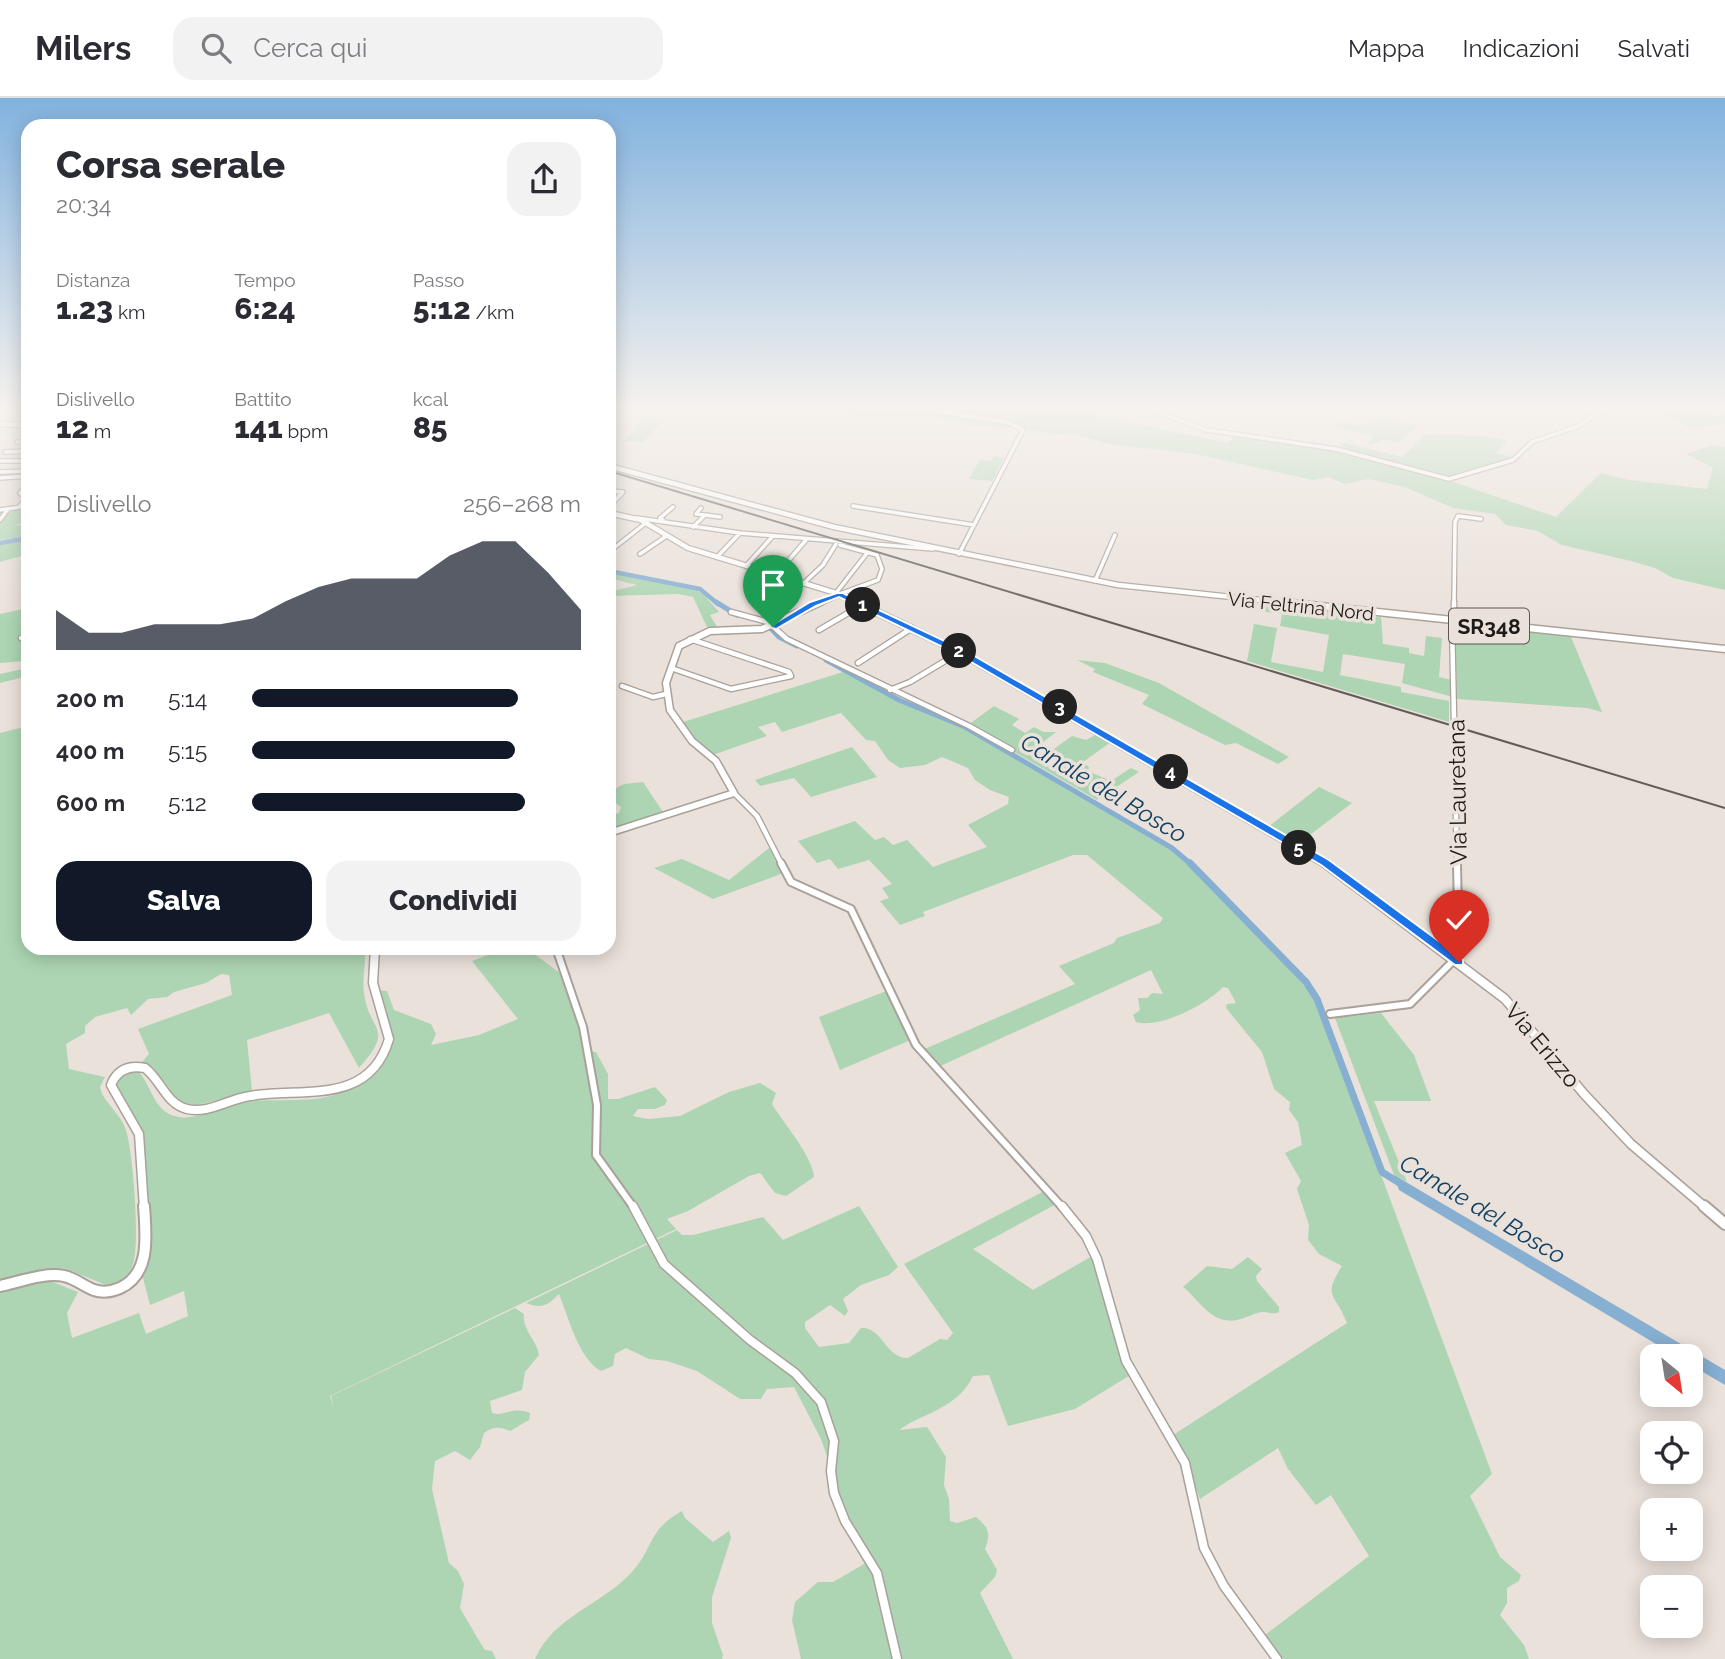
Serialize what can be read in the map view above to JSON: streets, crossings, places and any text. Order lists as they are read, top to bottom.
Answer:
{
  "streets": {
    "main road": ["Via Feltrina Nord", "SR348", "Via Erizzo"],
    "street": ["Via Lauretana"]
  },
  "crossings": [
    ["Via Feltrina Nord", "SR348"],
    ["Via Feltrina Nord", "Via Lauretana"],
    ["Via Feltrina Nord", "Via Erizzo"],
    ["Via Lauretana", "Via Erizzo"]
  ],
  "water": ["Canale del Bosco"],
  "north": "bottom right",
  "page": {
    "header": "Milers",
    "search": "Cerca qui",
    "nav": ["Mappa", "Indicazioni", "Salvati"],
    "heading": ["Corsa serale", "20:34"],
    "stats": [
      ["Distanza", "1.23 km"],
      ["Tempo", "6:24"],
      ["Passo", "5:12 /km"],
      ["Dislivello", "12 m"],
      ["Battito", "141 bpm"],
      ["kcal", "85"]
    ],
    "chart": ["Dislivello", "256–268 m"],
    "pins": [
      "1",
      "2",
      "3",
      "4",
      "5"
    ],
    "list": [
      {
        "name": "200 m",
        "note": "5:14"
      },
      {
        "name": "400 m",
        "note": "5:15"
      },
      {
        "name": "600 m",
        "note": "5:12"
      }
    ],
    "buttons": ["Salva", "Condividi"],
    "map_buttons": ["+", "−"]
  }
}
